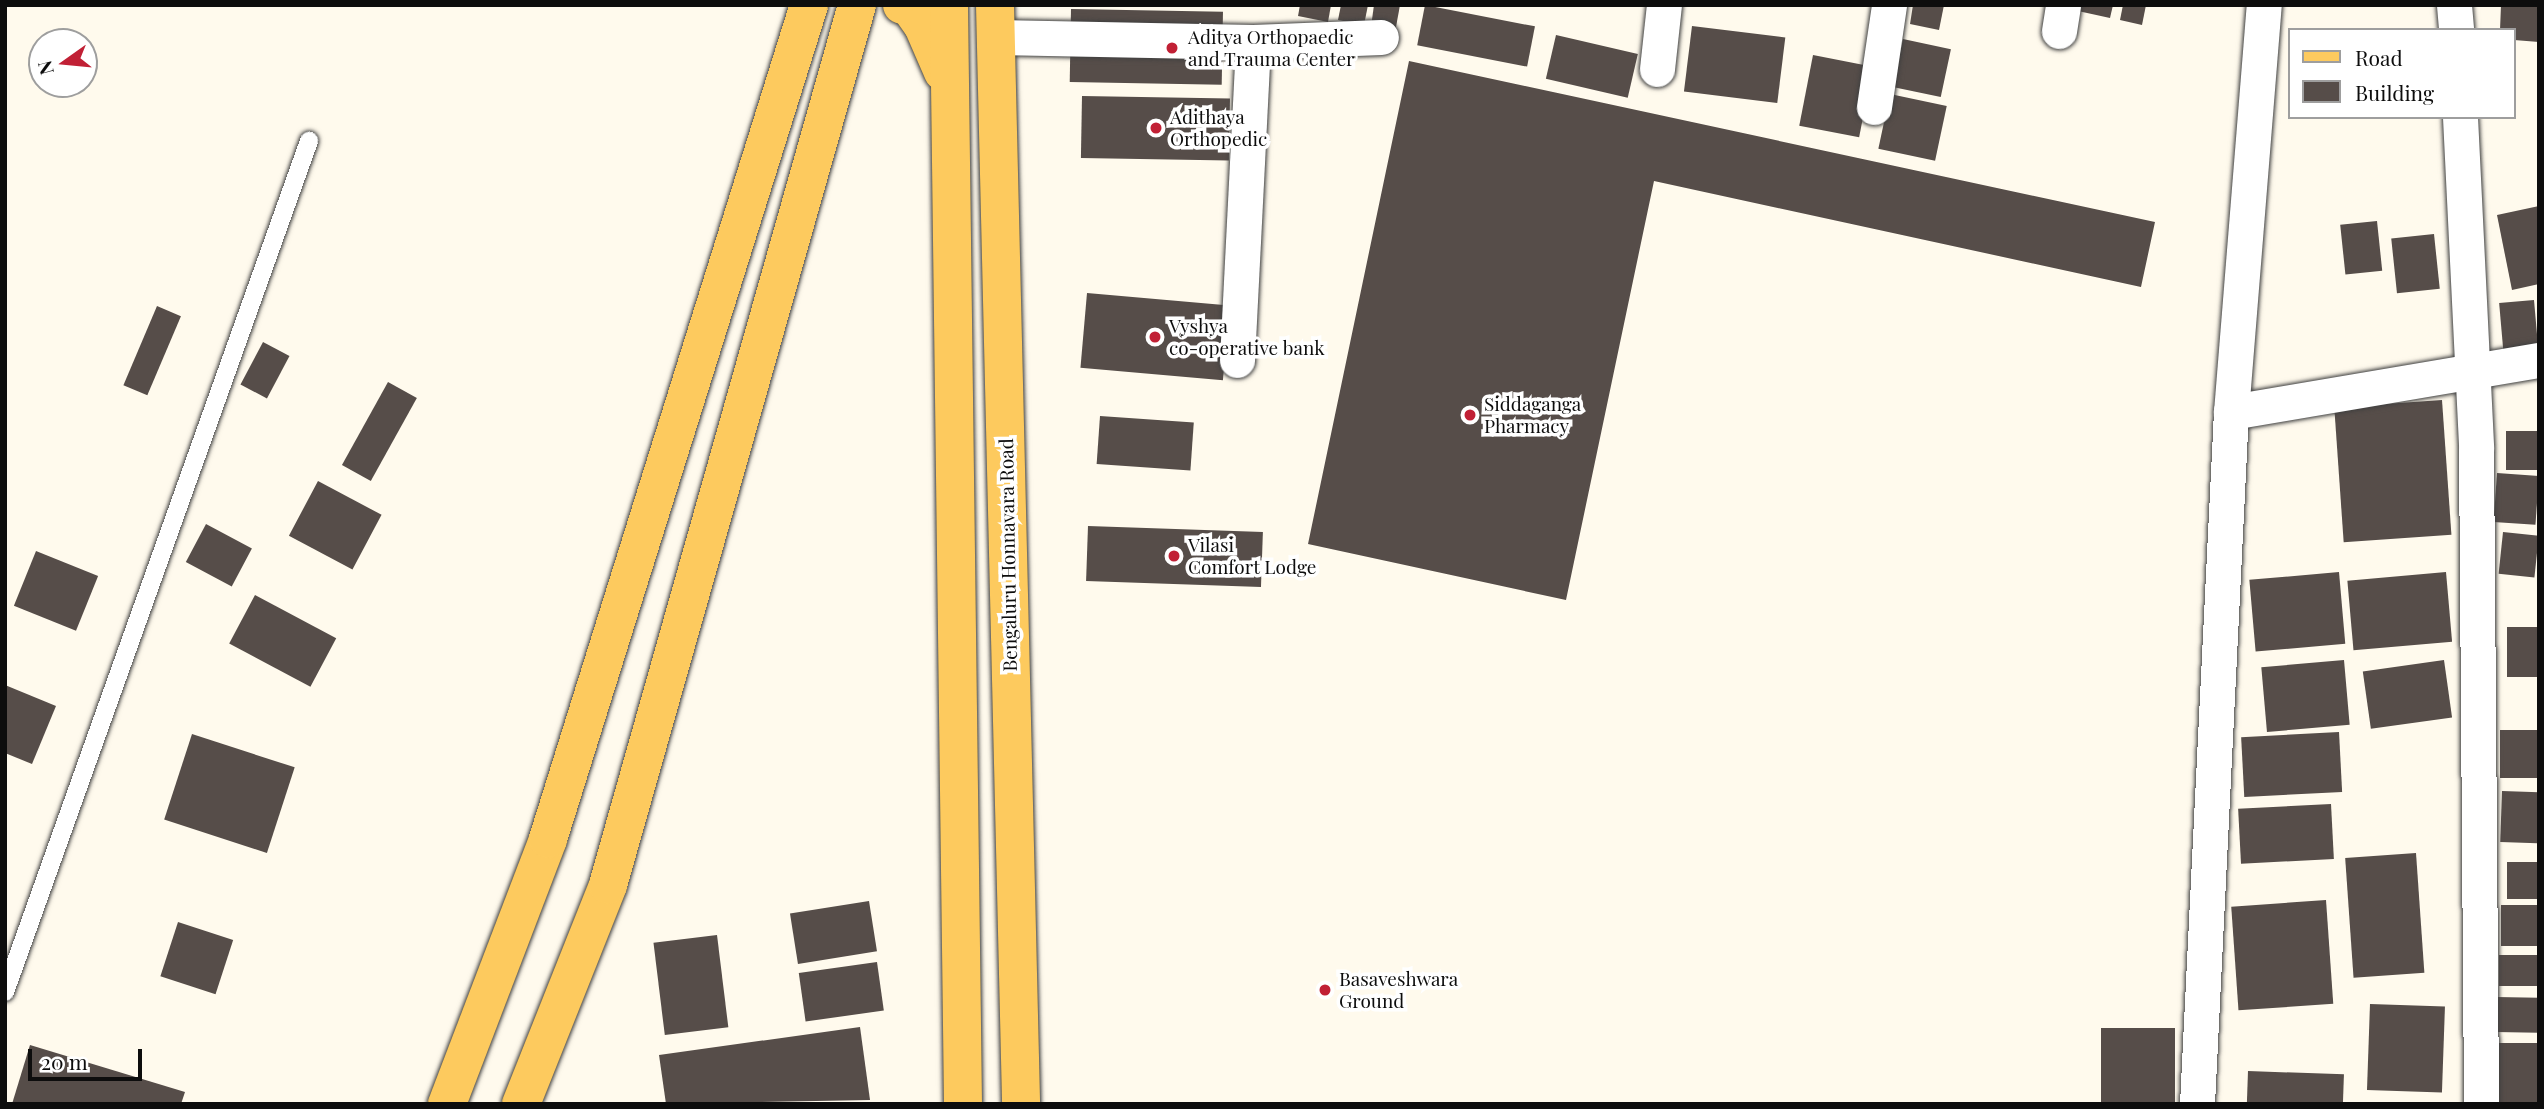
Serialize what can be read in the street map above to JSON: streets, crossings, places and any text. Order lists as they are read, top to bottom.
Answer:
{
  "streets": {
    "main road": ["Bengaluru Honnavara Road"]
  },
  "places": [
    "Aditya Orthopaedic and Trauma Center",
    "Adithaya Orthopedic",
    "Vyshya co-operative bank",
    "Siddaganga Pharmacy",
    "Vilasi Comfort Lodge",
    "Basaveshwara Ground"
  ],
  "legend": ["Road", "Building"],
  "scale_bar": "20 m",
  "north": "left"
}
